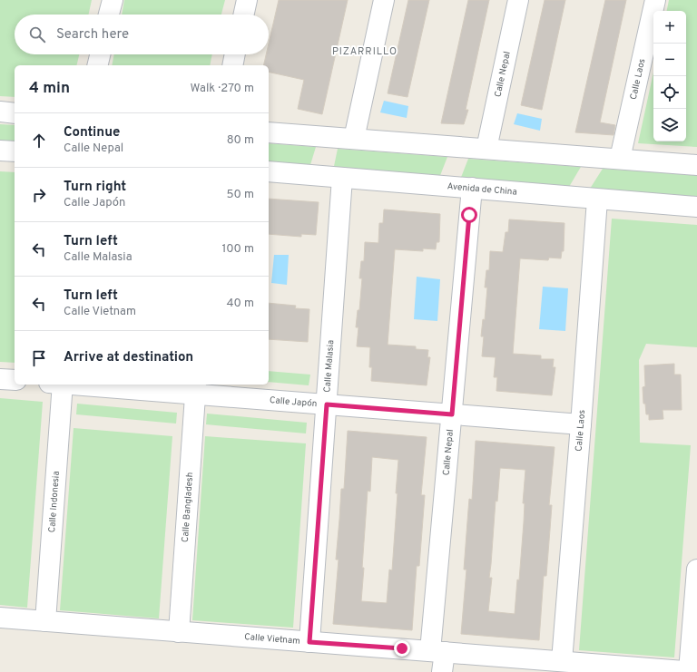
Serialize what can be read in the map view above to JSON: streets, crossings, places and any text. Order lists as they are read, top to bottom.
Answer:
{
  "streets": {
    "street": [
      "Calle Nepal",
      "Calle Laos",
      "Avenida de China",
      "Calle Malasia",
      "Calle Japón",
      "Calle Indonesia",
      "Calle Bangladesh",
      "Calle Vietnam"
    ]
  },
  "crossings": [
    ["Calle Nepal", "Avenida de China"],
    ["Calle Nepal", "Calle Japón"],
    ["Calle Nepal", "Calle Vietnam"],
    ["Calle Laos", "Avenida de China"],
    ["Calle Laos", "Calle Japón"],
    ["Calle Laos", "Calle Vietnam"],
    ["Avenida de China", "Calle Malasia"],
    ["Calle Malasia", "Calle Japón"],
    ["Calle Malasia", "Calle Vietnam"],
    ["Calle Japón", "Calle Bangladesh"],
    ["Calle Indonesia", "Calle Vietnam"],
    ["Calle Bangladesh", "Calle Vietnam"]
  ],
  "districts": ["PIZARRILLO"],
  "page": {
    "map_buttons": ["+", "−"],
    "search": "Search here",
    "heading": ["4 min", "Walk · 270 m"],
    "list": [
      ["Continue", "Calle Nepal", "80 m"],
      ["Turn right", "Calle Japón", "50 m"],
      ["Turn left", "Calle Malasia", "100 m"],
      ["Turn left", "Calle Vietnam", "40 m"],
      "Arrive at destination"
    ]
  }
}
